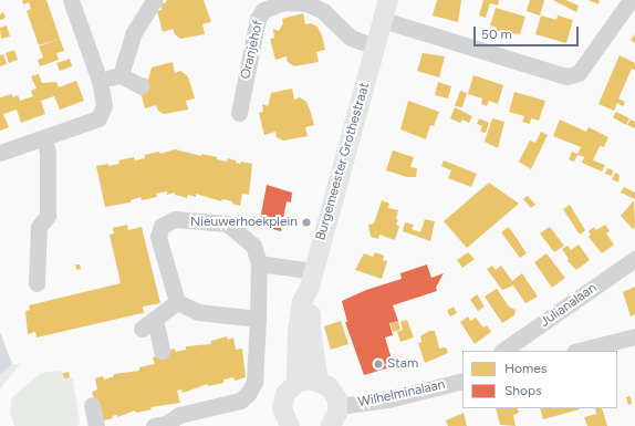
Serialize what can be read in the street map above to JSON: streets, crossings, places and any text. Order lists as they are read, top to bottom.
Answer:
{
  "streets": {
    "main road": ["Burgemeester Grothestraat"],
    "street": ["Oranjehof", "Julianalaan", "Wilhelminalaan"]
  },
  "crossings": [
    ["Oranjehof", "Burgemeester Grothestraat"]
  ],
  "places": ["Nieuwerhoekplein", "Stam"],
  "legend": ["Homes", "Shops"],
  "scale_bar": "50 m"
}
